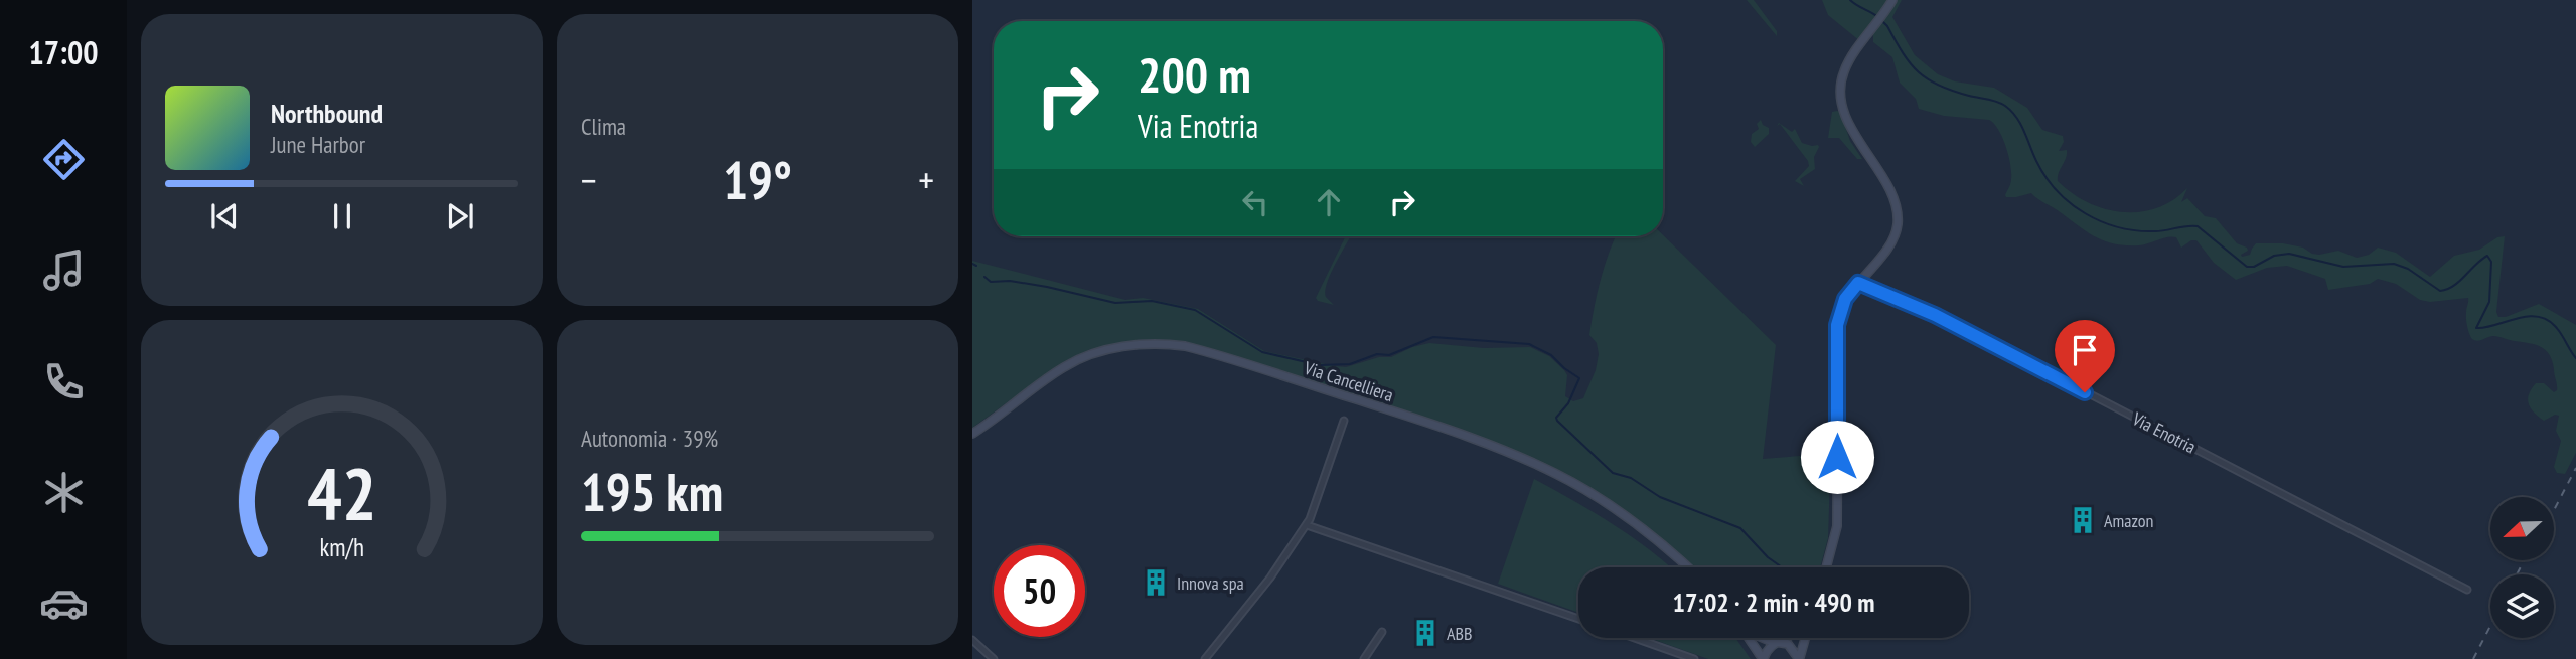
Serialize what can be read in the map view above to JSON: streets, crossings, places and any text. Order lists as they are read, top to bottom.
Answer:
{
  "streets": {
    "street": ["Via Cancelliera", "Via Enotria"]
  },
  "places": {
    "building": ["Amazon", "Innova spa", "ABB"]
  },
  "north": "left",
  "page": {
    "tabs": "17:00",
    "tile": [
      "Clima",
      ["Autonomia · 39%", "195 km"]
    ],
    "turn": ["200 m", "Via Enotria"],
    "song": ["Northbound", "June Harbor"],
    "heat": ["−", "19°", "+"],
    "limit": "50",
    "trip": "17:02 · 2 min · 490 m",
    "gauge": ["42", "km/h"]
  }
}
